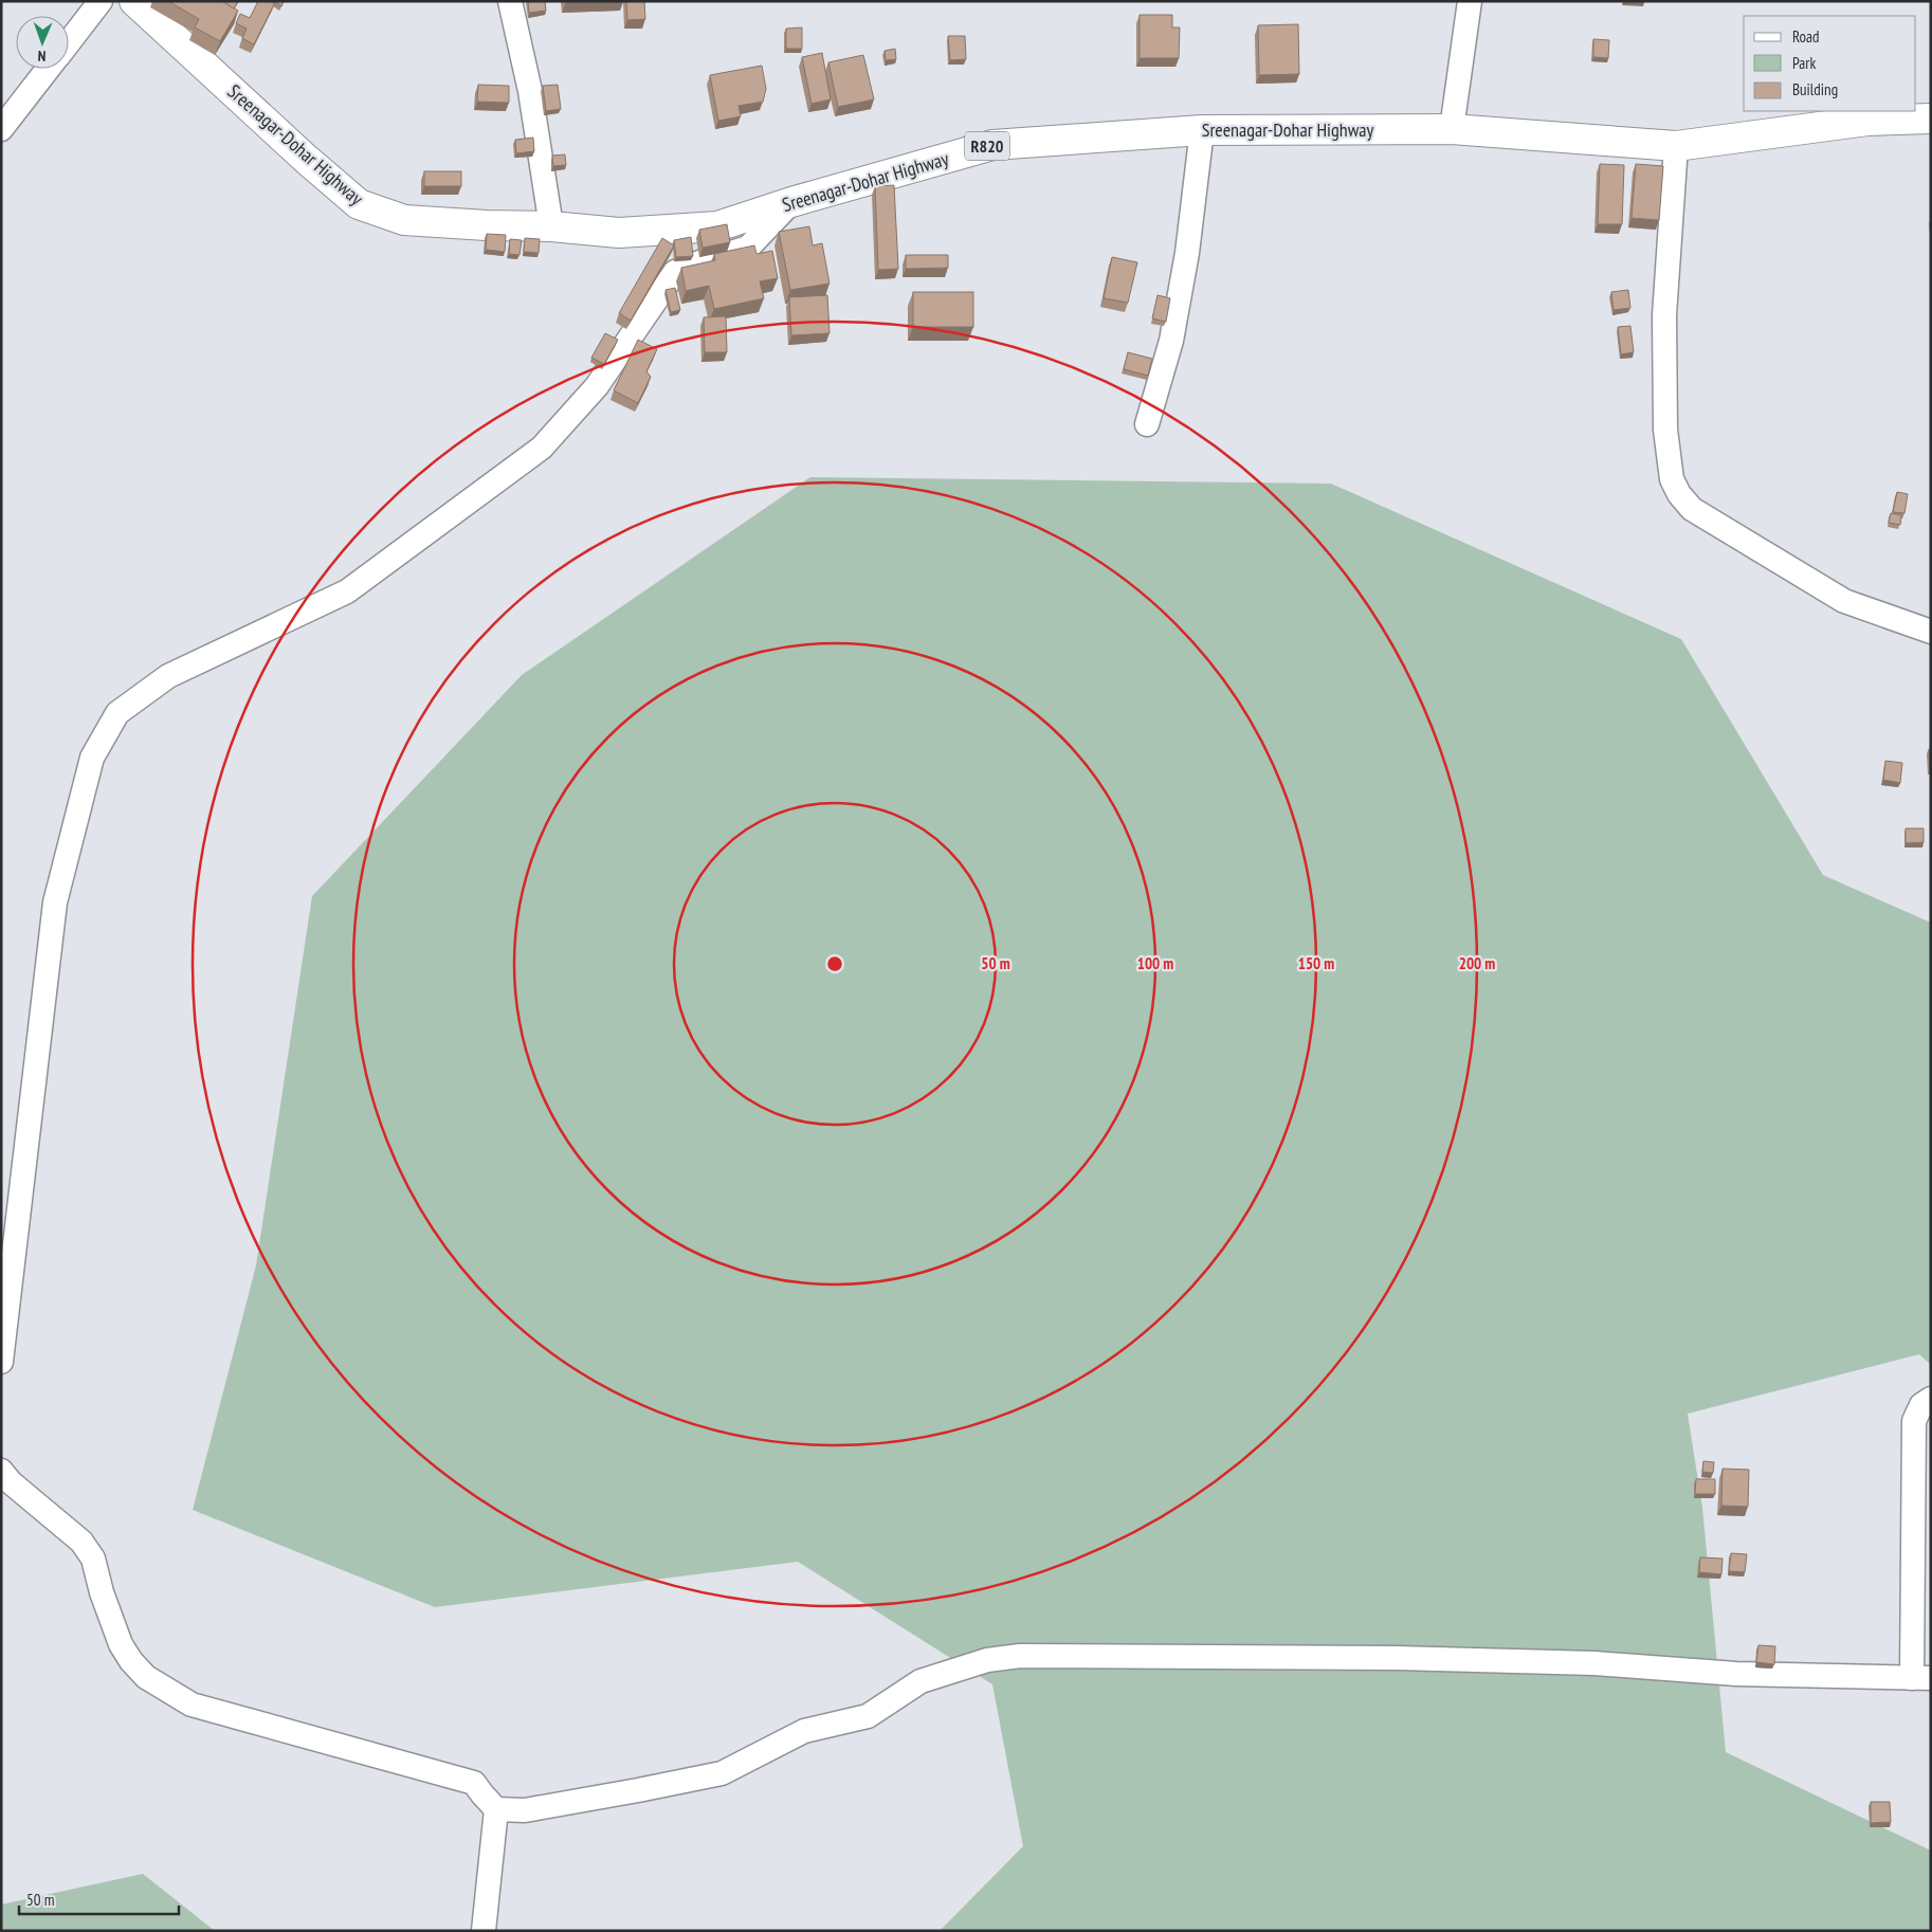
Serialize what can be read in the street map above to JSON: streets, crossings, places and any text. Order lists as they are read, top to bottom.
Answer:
{
  "streets": {
    "main road": ["Sreenagar-Dohar Highway", "R820"]
  },
  "legend": ["Road", "Park", "Building"],
  "scale_bar": "50 m",
  "north": "bottom",
  "rings": [
    "50 m",
    "100 m",
    "150 m",
    "200 m"
  ]
}
